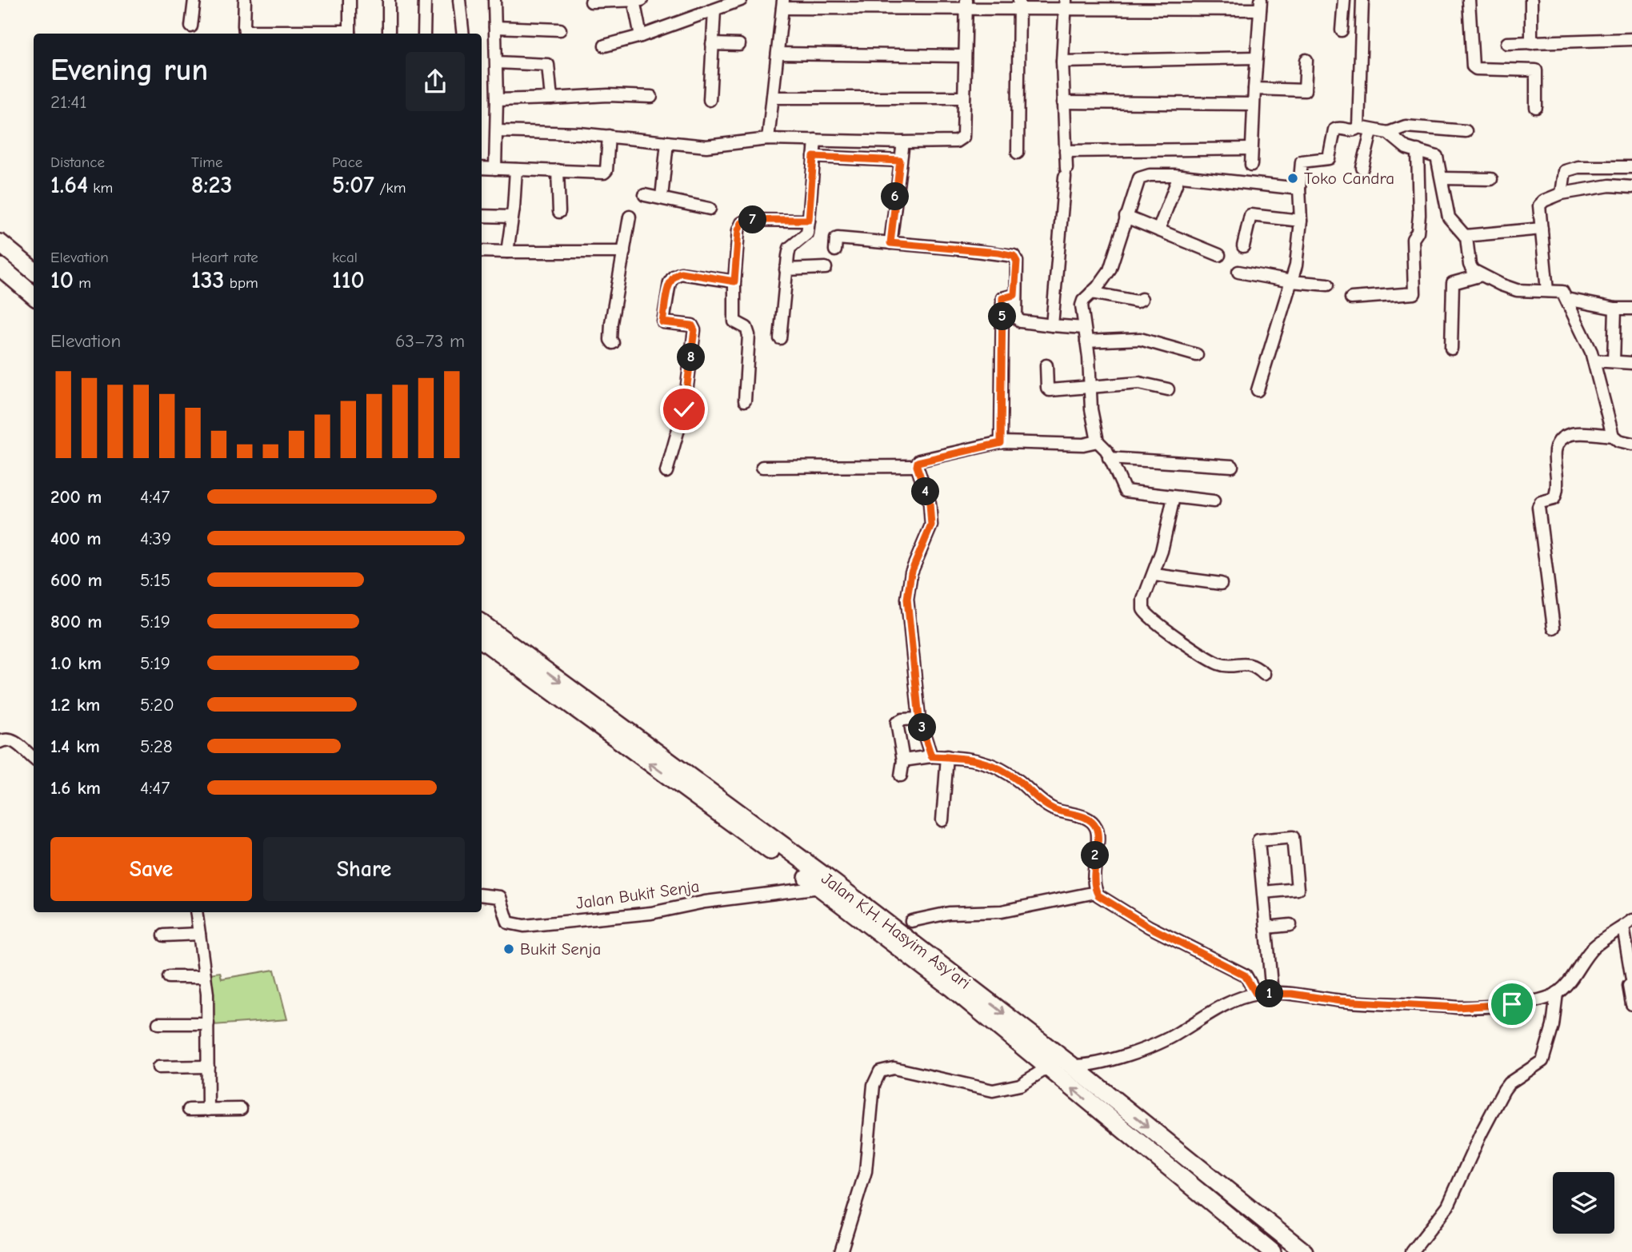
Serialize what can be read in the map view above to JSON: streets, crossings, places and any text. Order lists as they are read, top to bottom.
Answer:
{
  "streets": {
    "highway": ["Jalan K.H. Hasyim Asy'ari"],
    "street": ["Jalan Bukit Senja"]
  },
  "crossings": [
    ["Jalan Bukit Senja", "Jalan K.H. Hasyim Asy'ari"]
  ],
  "places": ["Toko Candra", "Bukit Senja"],
  "page": {
    "heading": ["Evening run", "21:41"],
    "stats": [
      ["Distance", "1.64 km"],
      ["Time", "8:23"],
      ["Pace", "5:07 /km"],
      ["Elevation", "10 m"],
      ["Heart rate", "133 bpm"],
      ["kcal", "110"]
    ],
    "pins": [
      "6",
      "7",
      "5",
      "8",
      "4",
      "3",
      "2",
      "1"
    ],
    "chart": ["Elevation", "63–73 m"],
    "list": [
      {
        "name": "200 m",
        "note": "4:47"
      },
      {
        "name": "400 m",
        "note": "4:39"
      },
      {
        "name": "600 m",
        "note": "5:15"
      },
      {
        "name": "800 m",
        "note": "5:19"
      },
      {
        "name": "1.0 km",
        "note": "5:19"
      },
      {
        "name": "1.2 km",
        "note": "5:20"
      },
      {
        "name": "1.4 km",
        "note": "5:28"
      },
      {
        "name": "1.6 km",
        "note": "4:47"
      }
    ],
    "buttons": ["Save", "Share"]
  }
}
